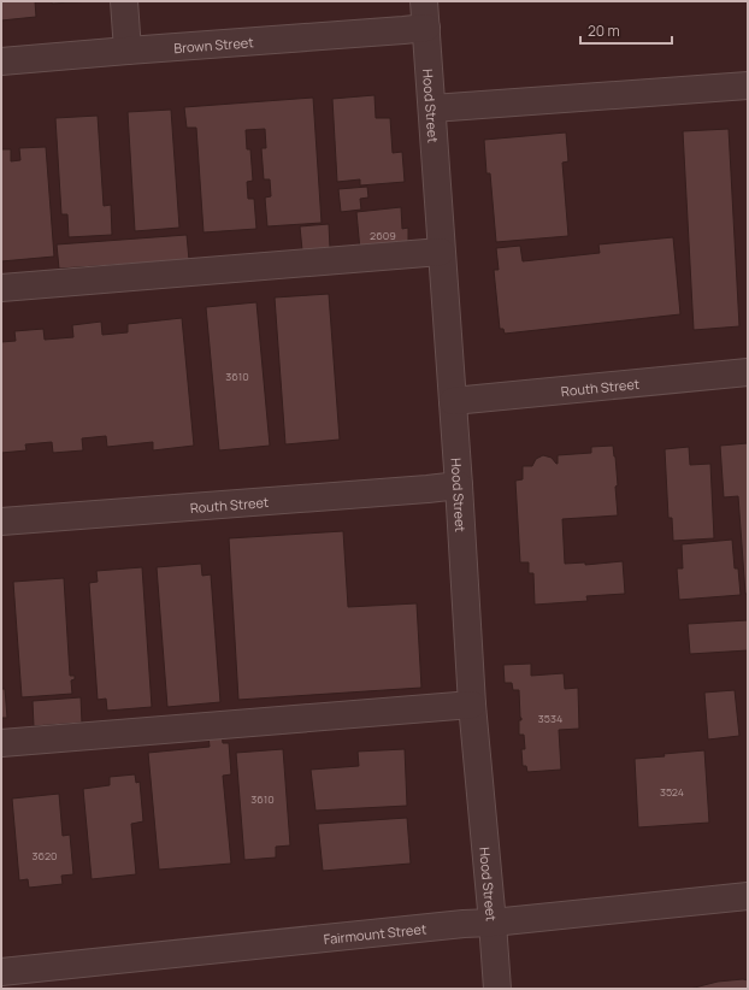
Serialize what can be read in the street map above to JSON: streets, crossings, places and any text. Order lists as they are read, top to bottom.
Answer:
{
  "streets": {
    "street": [
      "Brown Street",
      "Hood Street",
      "Routh Street",
      "Fairmount Street"
    ]
  },
  "crossings": [
    ["Brown Street", "Hood Street"],
    ["Hood Street", "Routh Street"],
    ["Hood Street", "Fairmount Street"]
  ],
  "house_numbers": [
    "2609",
    "3610",
    "3534",
    "3524",
    "3610",
    "3620"
  ],
  "scale_bar": "20 m"
}
